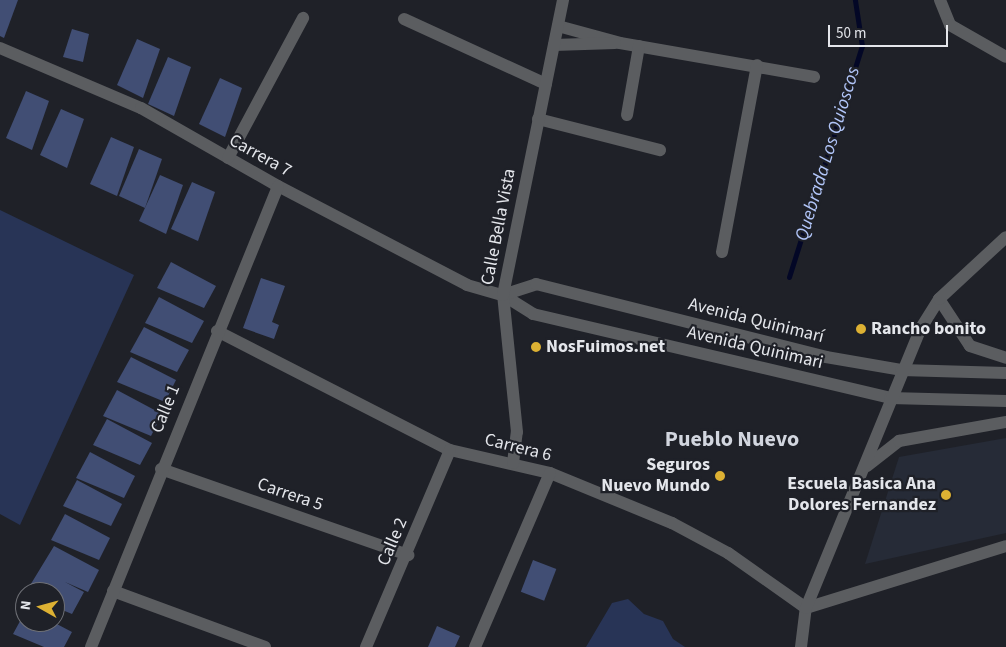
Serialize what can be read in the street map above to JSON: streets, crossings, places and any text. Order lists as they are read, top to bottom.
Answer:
{
  "streets": {
    "street": [
      "Carrera 7",
      "Calle Bella Vista",
      "Avenida Quinimarí",
      "Avenida Quinimari",
      "Calle 1",
      "Carrera 6",
      "Carrera 5",
      "Calle 2"
    ]
  },
  "crossings": [
    ["Carrera 7", "Calle Bella Vista"],
    ["Carrera 7", "Avenida Quinimarí"],
    ["Carrera 7", "Avenida Quinimari"],
    ["Carrera 7", "Calle 1"],
    ["Calle Bella Vista", "Avenida Quinimarí"],
    ["Calle Bella Vista", "Avenida Quinimari"],
    ["Calle Bella Vista", "Carrera 6"],
    ["Avenida Quinimarí", "Avenida Quinimari"],
    ["Calle 1", "Carrera 6"],
    ["Calle 1", "Carrera 5"],
    ["Carrera 6", "Calle 2"],
    ["Carrera 5", "Calle 2"]
  ],
  "districts": ["Pueblo Nuevo"],
  "water": ["Quebrada Los Quioscos"],
  "places": [
    "Rancho bonito",
    "NosFuimos.net",
    "Seguros Nuevo Mundo",
    "Escuela Basica Ana Dolores Fernandez"
  ],
  "scale_bar": "50 m",
  "north": "left"
}
